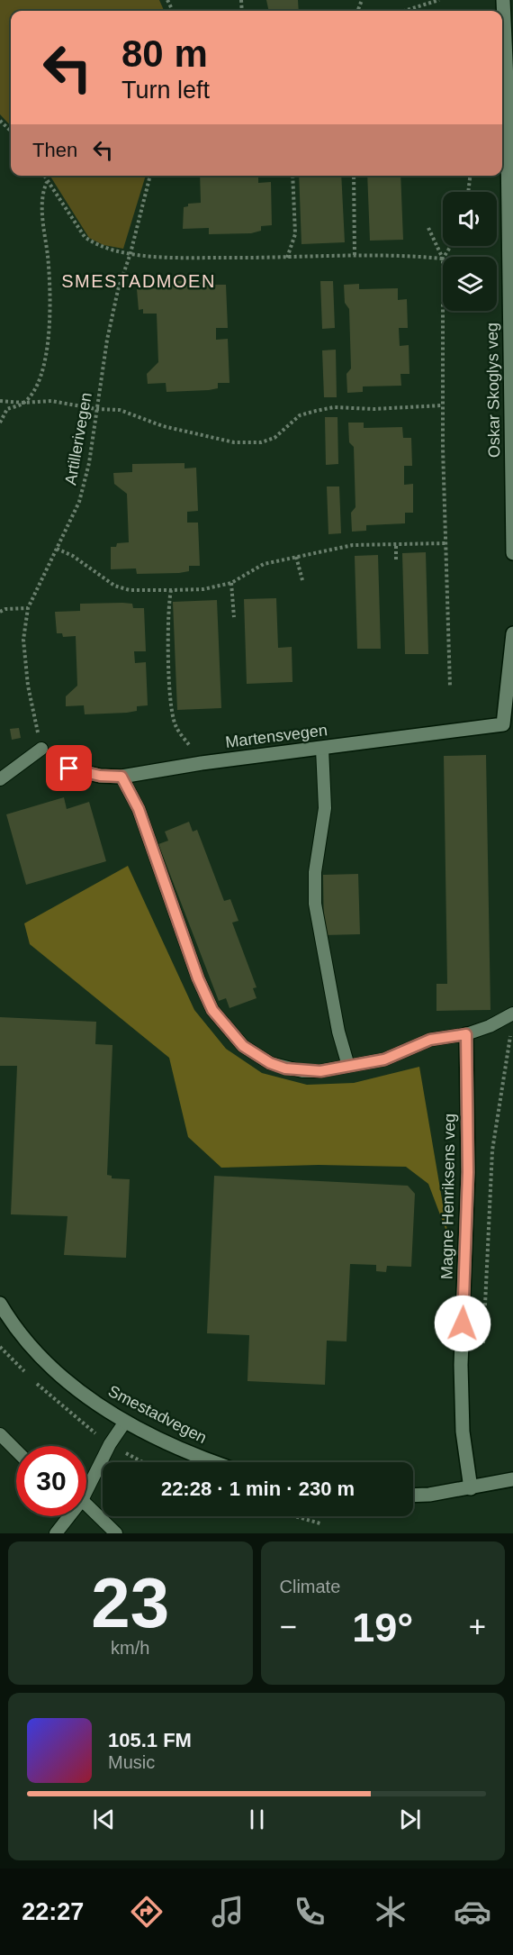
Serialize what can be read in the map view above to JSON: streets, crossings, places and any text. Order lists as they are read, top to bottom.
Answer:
{
  "streets": {
    "street": [
      "Oskar Skoglys veg",
      "Martensvegen",
      "Magne Henriksens veg",
      "Smestadvegen"
    ],
    "path": ["Artillerivegen"]
  },
  "districts": ["SMESTADMOEN"],
  "page": {
    "turn": ["80 m", "Turn left"],
    "then": "Then",
    "limit": "30",
    "trip": "22:28 · 1 min · 230 m",
    "tile": [
      ["23", "km/h"],
      "Climate"
    ],
    "heat": ["−", "19°", "+"],
    "song": ["105.1 FM", "Music"],
    "tabs": "22:27"
  }
}
